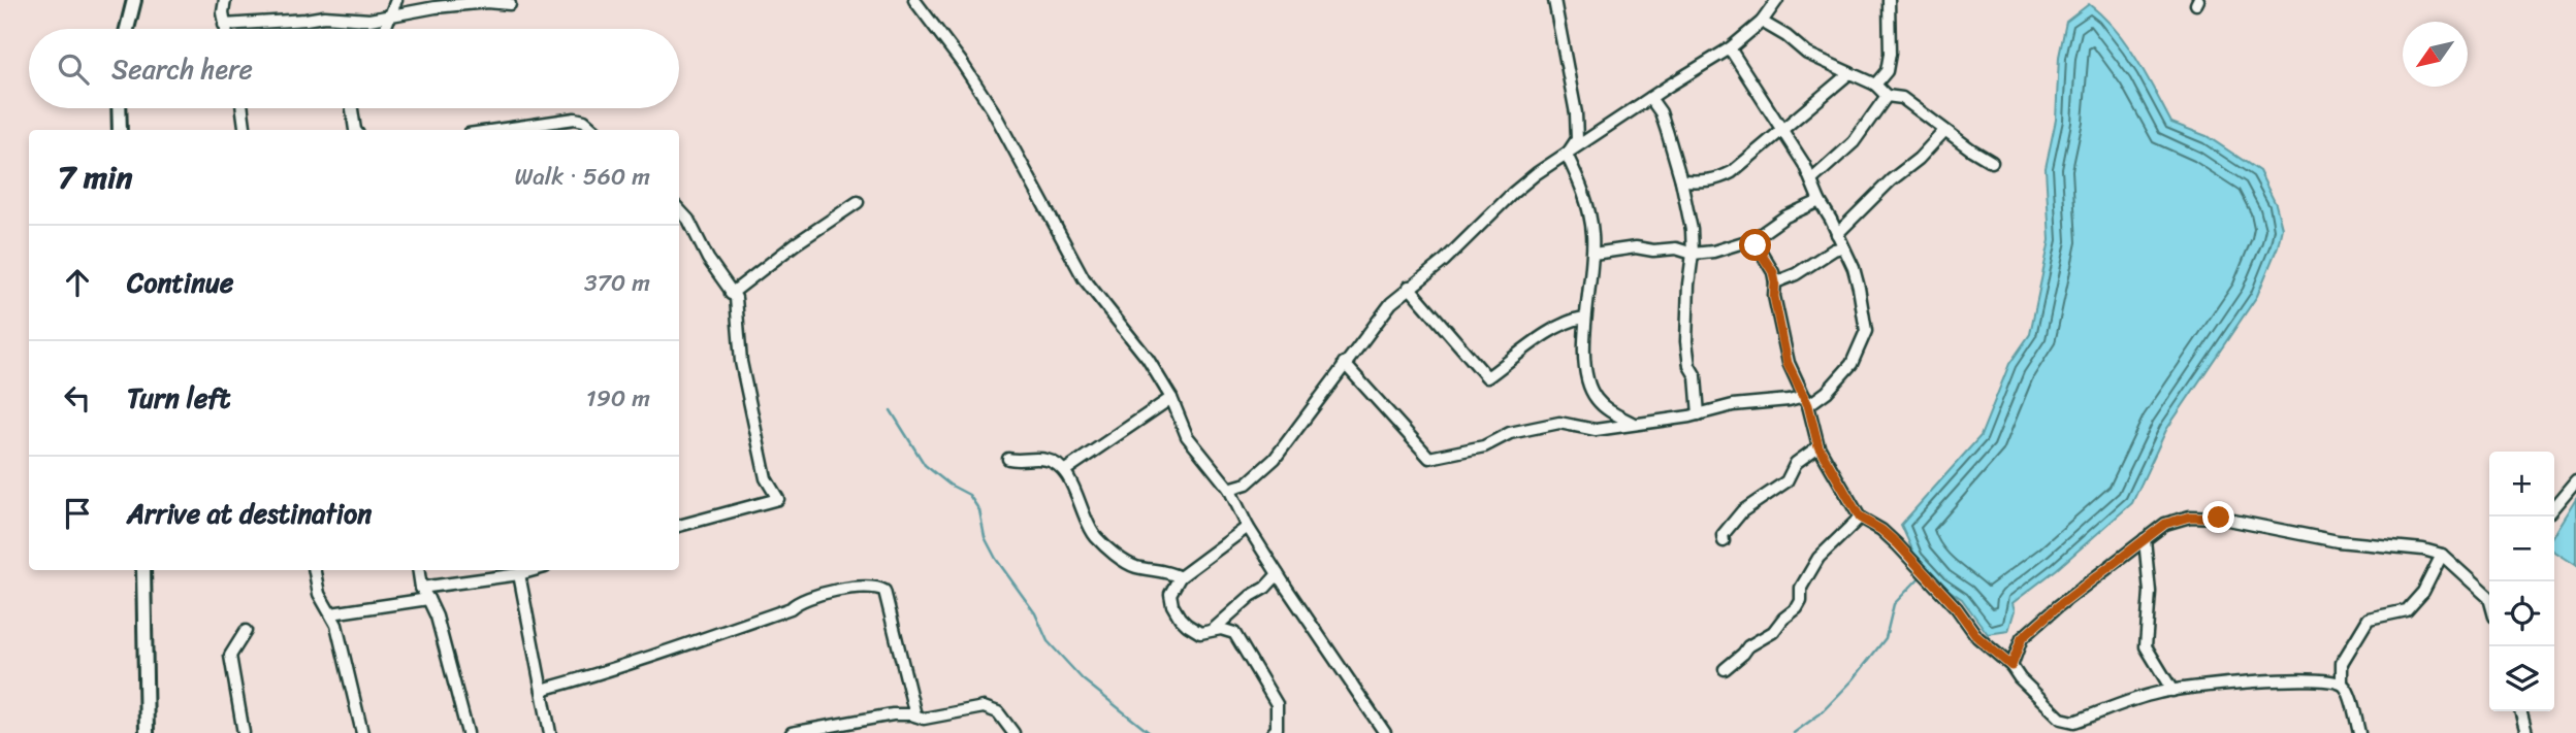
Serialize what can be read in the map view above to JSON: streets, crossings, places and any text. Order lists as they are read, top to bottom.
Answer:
{
  "north": "bottom left",
  "page": {
    "search": "Search here",
    "heading": ["7 min", "Walk · 560 m"],
    "list": [
      ["Continue", "370 m"],
      ["Turn left", "190 m"],
      "Arrive at destination"
    ],
    "map_buttons": ["+", "−"]
  }
}
